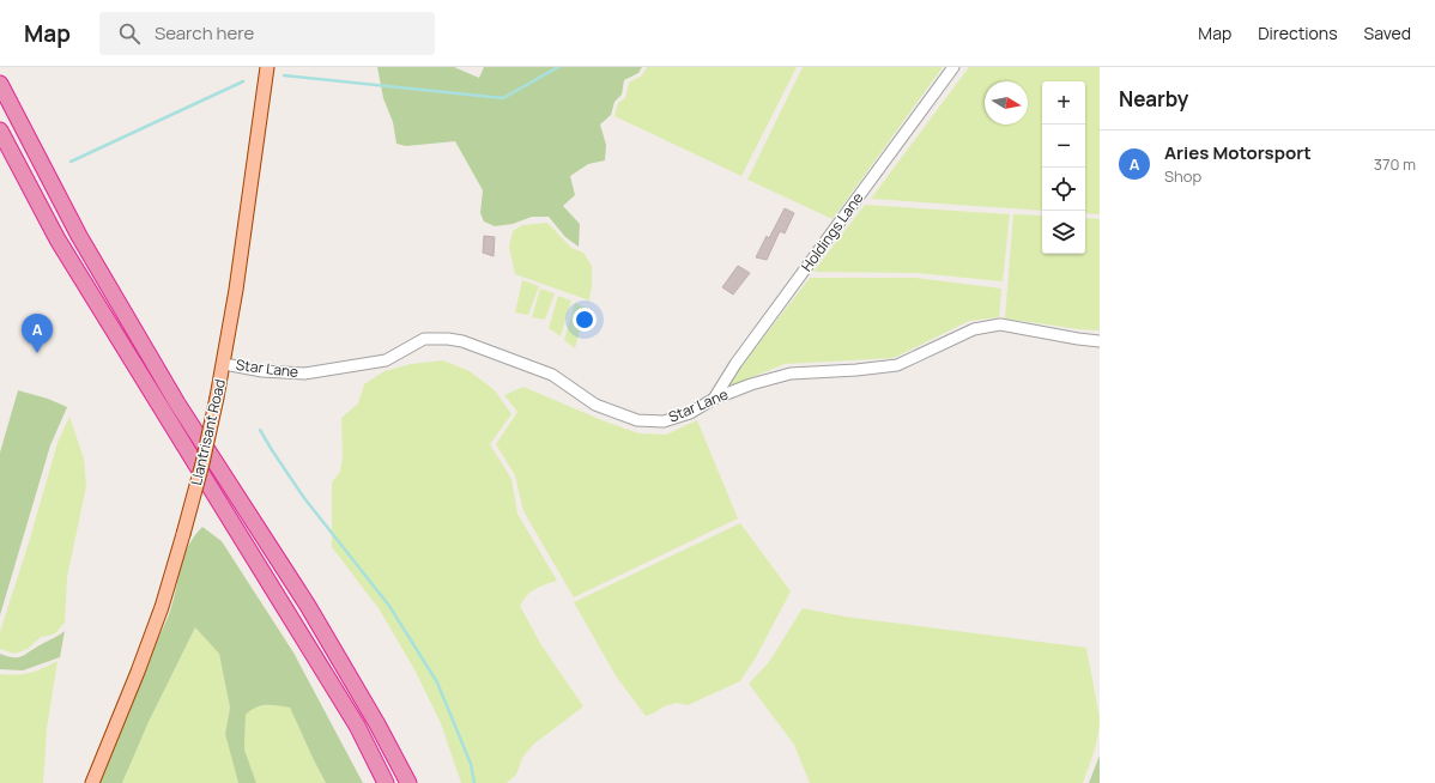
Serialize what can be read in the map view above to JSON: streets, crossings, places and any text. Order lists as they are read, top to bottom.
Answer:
{
  "streets": {
    "main road": ["Llantrisant Road"],
    "street": ["Holdings Lane", "Star Lane"]
  },
  "crossings": [
    ["Holdings Lane", "Star Lane"],
    ["Star Lane", "Llantrisant Road"]
  ],
  "north": "right",
  "page": {
    "header": "Map",
    "search": "Search here",
    "nav": ["Map", "Directions", "Saved"],
    "heading": "Nearby",
    "map_buttons": ["+", "−"],
    "list": [
      {
        "mark": "A",
        "name": "Aries Motorsport",
        "note": "Shop",
        "value": "370 m"
      }
    ],
    "pins": "A"
  }
}
